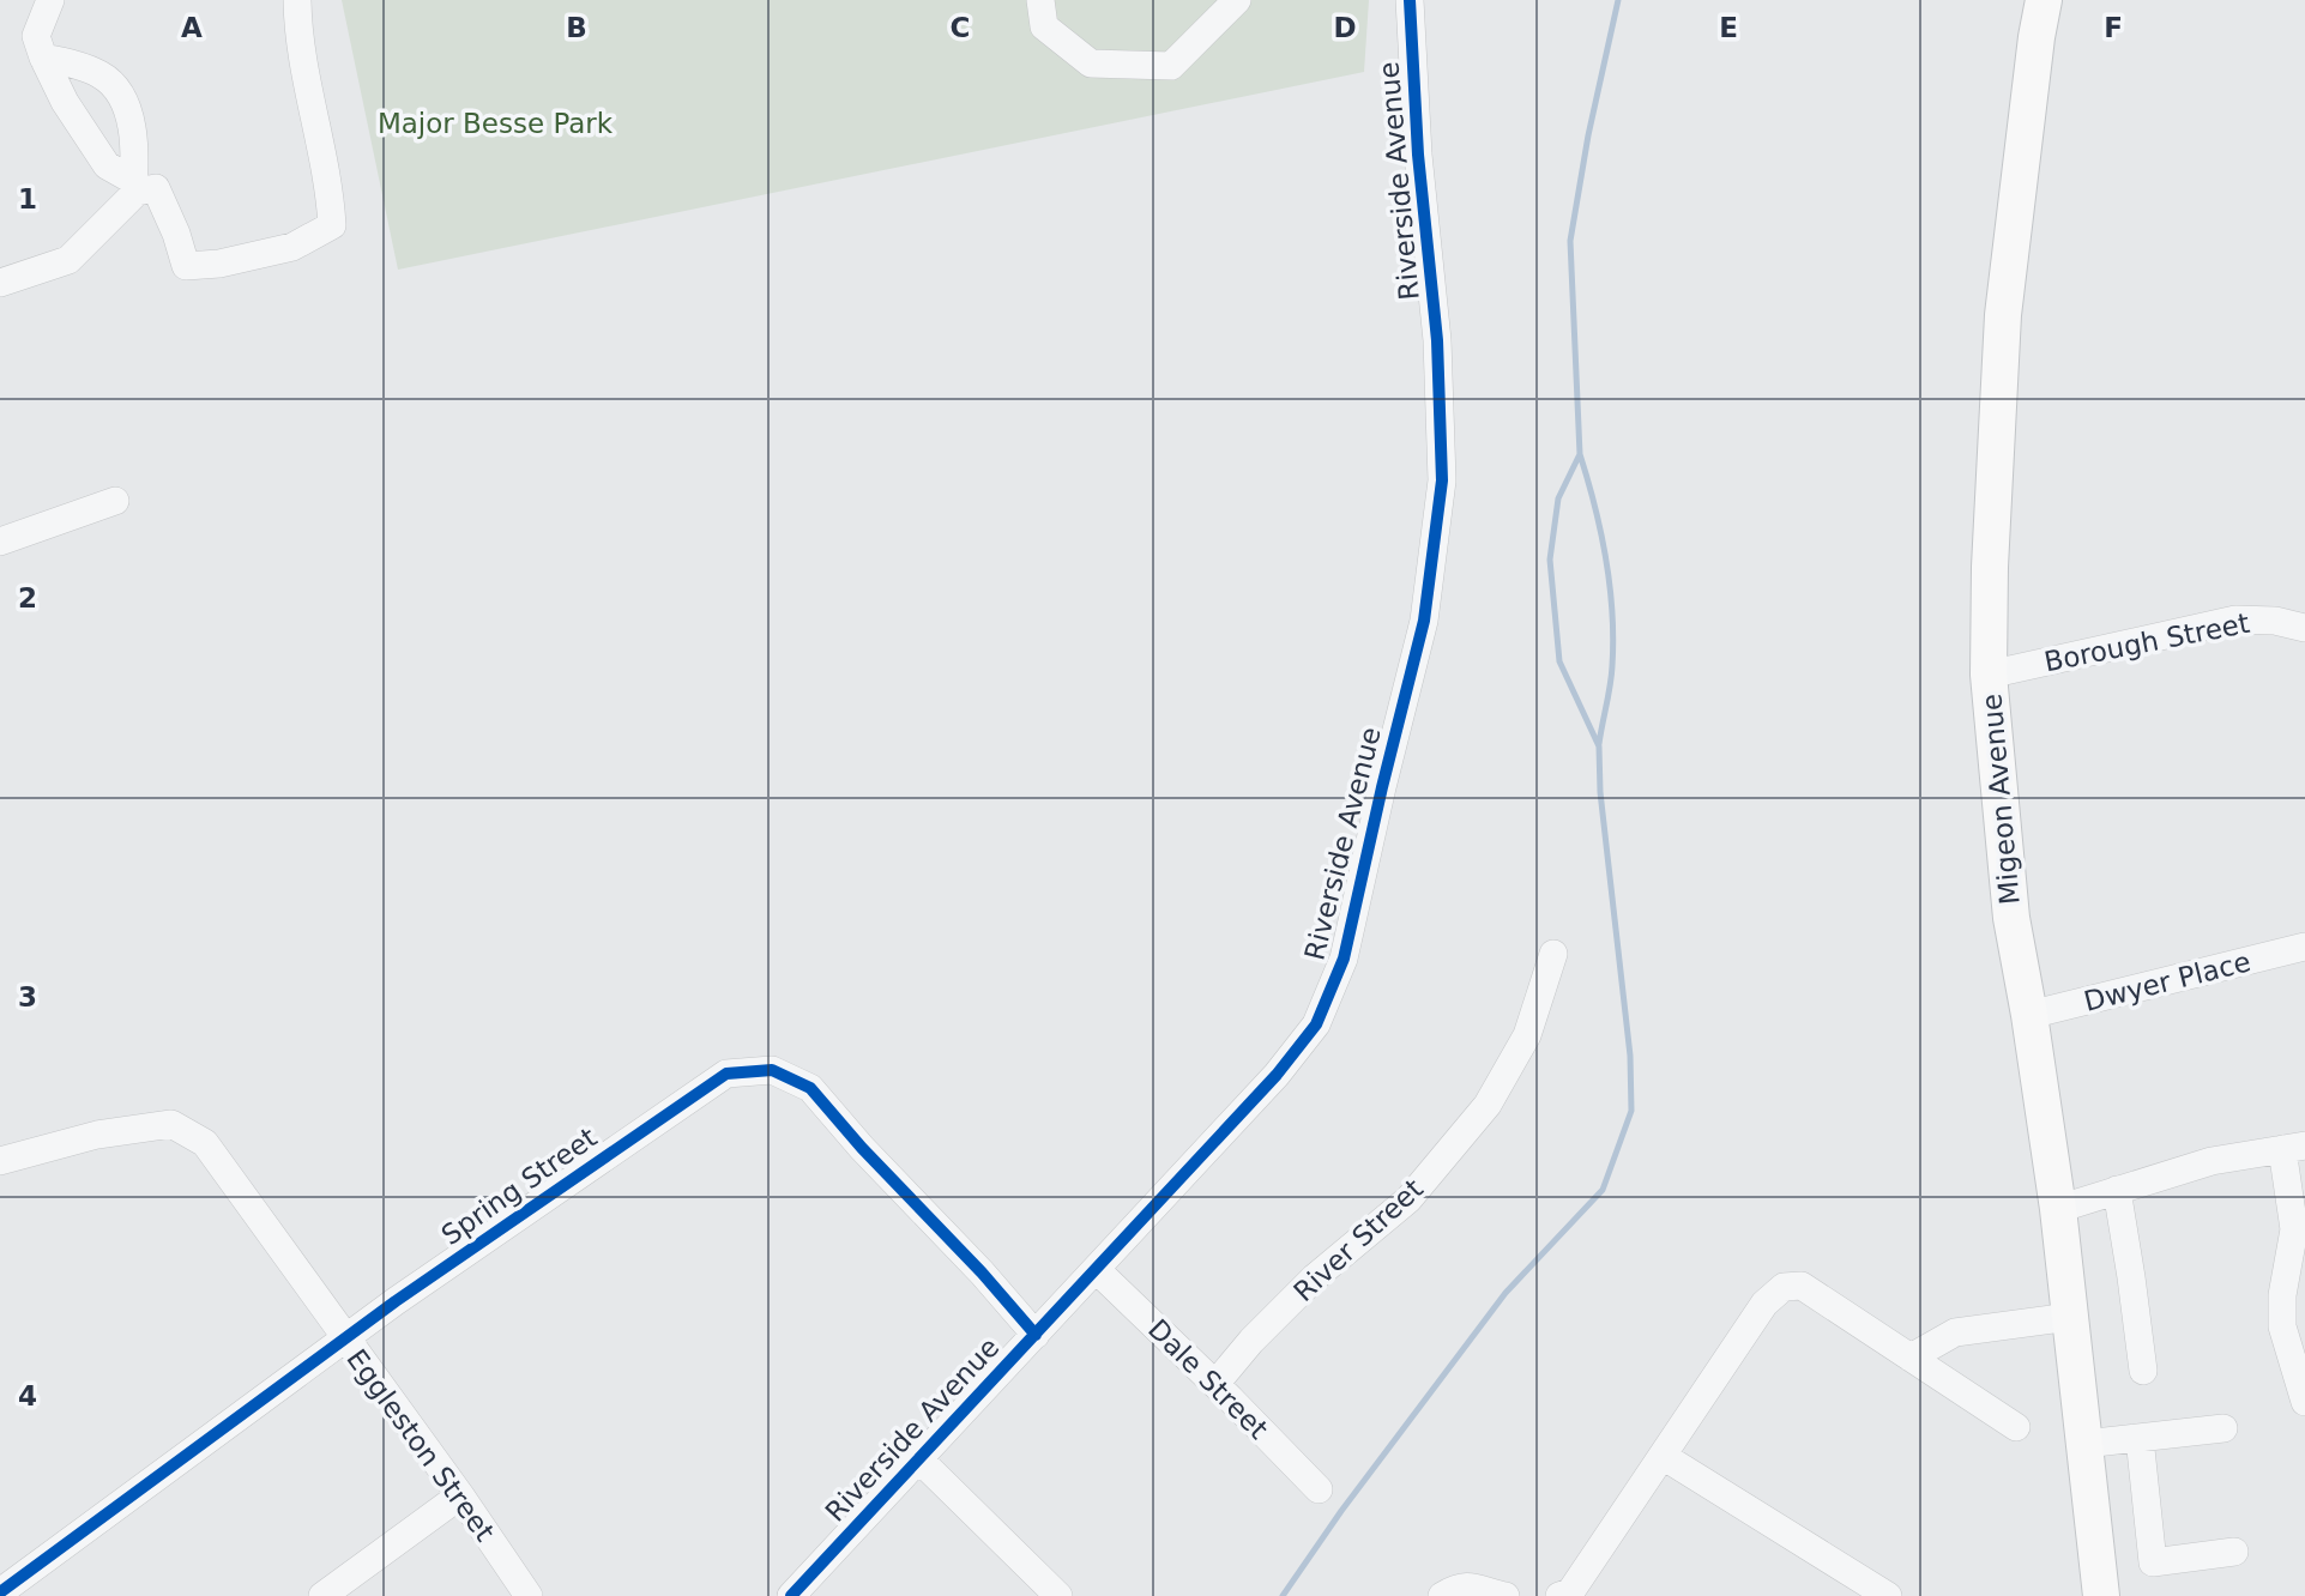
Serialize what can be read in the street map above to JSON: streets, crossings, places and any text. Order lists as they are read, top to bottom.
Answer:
{
  "streets": {
    "main road": ["Migeon Avenue"],
    "street": [
      "Riverside Avenue",
      "Borough Street",
      "Dwyer Place",
      "Spring Street",
      "River Street",
      "Dale Street",
      "Eggleston Street"
    ]
  },
  "crossings": [
    ["Riverside Avenue", "Spring Street"],
    ["Riverside Avenue", "Dale Street"],
    ["Borough Street", "Migeon Avenue"],
    ["Migeon Avenue", "Dwyer Place"],
    ["Spring Street", "Eggleston Street"],
    ["River Street", "Dale Street"]
  ],
  "parks": ["Major Besse Park"],
  "grid": {
    "columns": [
      "A",
      "B",
      "C",
      "D",
      "E",
      "F"
    ],
    "rows": [
      "1",
      "2",
      "3",
      "4"
    ]
  }
}
